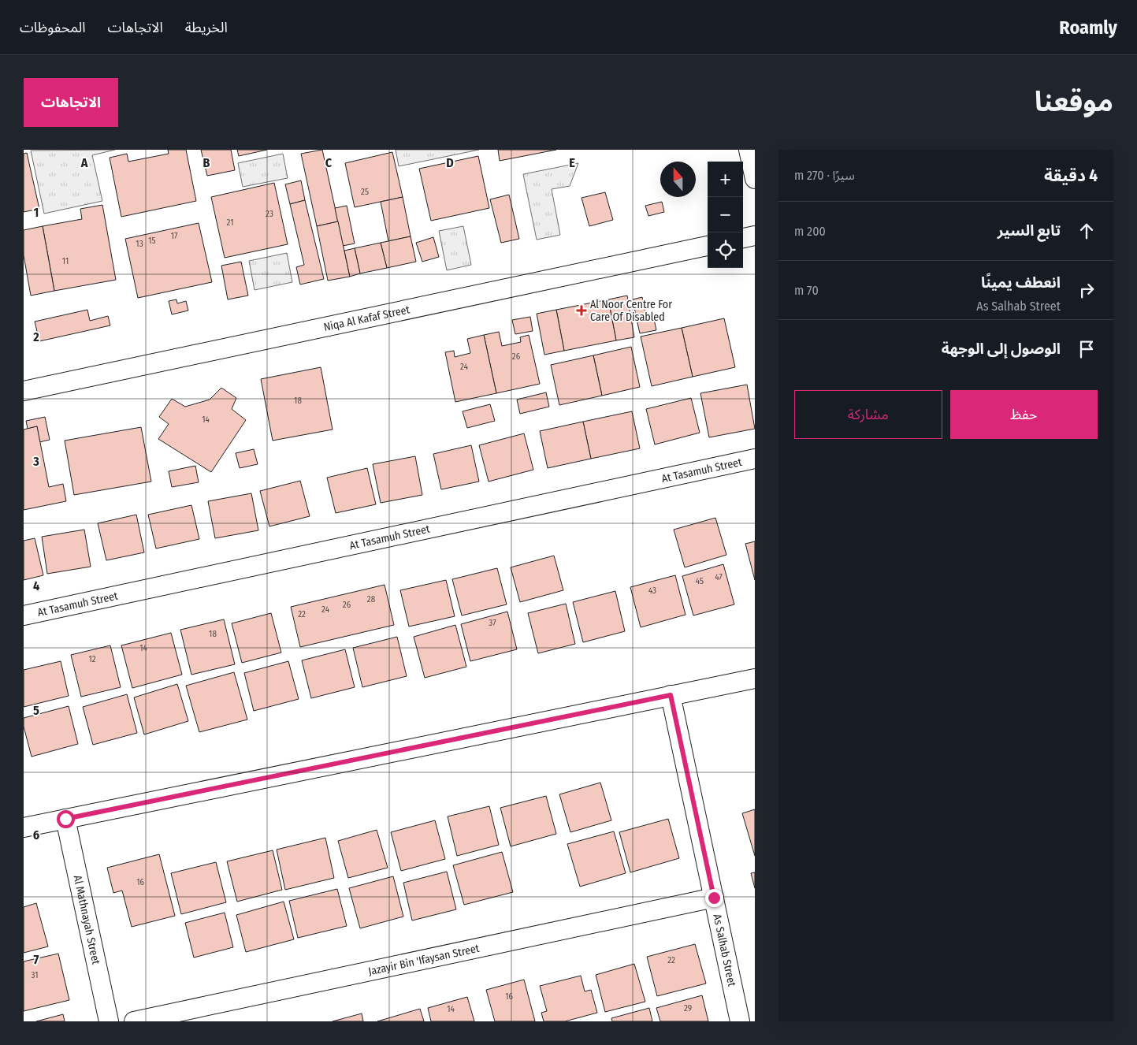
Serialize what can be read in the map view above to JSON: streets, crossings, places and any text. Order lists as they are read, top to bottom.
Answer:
{
  "streets": {
    "street": [
      "Niqa Al Kafaf Street",
      "At Tasamuh Street",
      "Al Mathnayah Street",
      "As Salhab Street",
      "Jazayir Bin 'Ifaysan Street"
    ]
  },
  "crossings": [
    ["As Salhab Street", "Jazayir Bin 'Ifaysan Street"]
  ],
  "places": {
    "health": ["Al Noor Centre For Care Of Disabled"]
  },
  "house_numbers": [
    "25",
    "23",
    "21",
    "17",
    "15",
    "13",
    "11",
    "26",
    "24",
    "18",
    "14",
    "47",
    "45",
    "43",
    "28",
    "26",
    "24",
    "22",
    "37",
    "18",
    "14",
    "12",
    "16",
    "22",
    "31",
    "16",
    "29",
    "14"
  ],
  "north": "top",
  "page": {
    "header": "Roamly",
    "nav": ["الخريطة", "الاتجاهات", "المحفوظات"],
    "title": "موقعنا",
    "buttons": [
      "الاتجاهات",
      ["حفظ", "مشاركة"]
    ],
    "heading": ["4 دقيقة", "سيرًا · 270 m"],
    "map_buttons": ["+", "−"],
    "list": [
      ["تابع السير", "200 m"],
      ["انعطف يمينًا", "As Salhab Street", "70 m"],
      "الوصول إلى الوجهة"
    ]
  },
  "grid": {
    "columns": [
      "A",
      "B",
      "C",
      "D",
      "E"
    ],
    "rows": [
      "1",
      "2",
      "3",
      "4",
      "5",
      "6",
      "7"
    ]
  }
}
